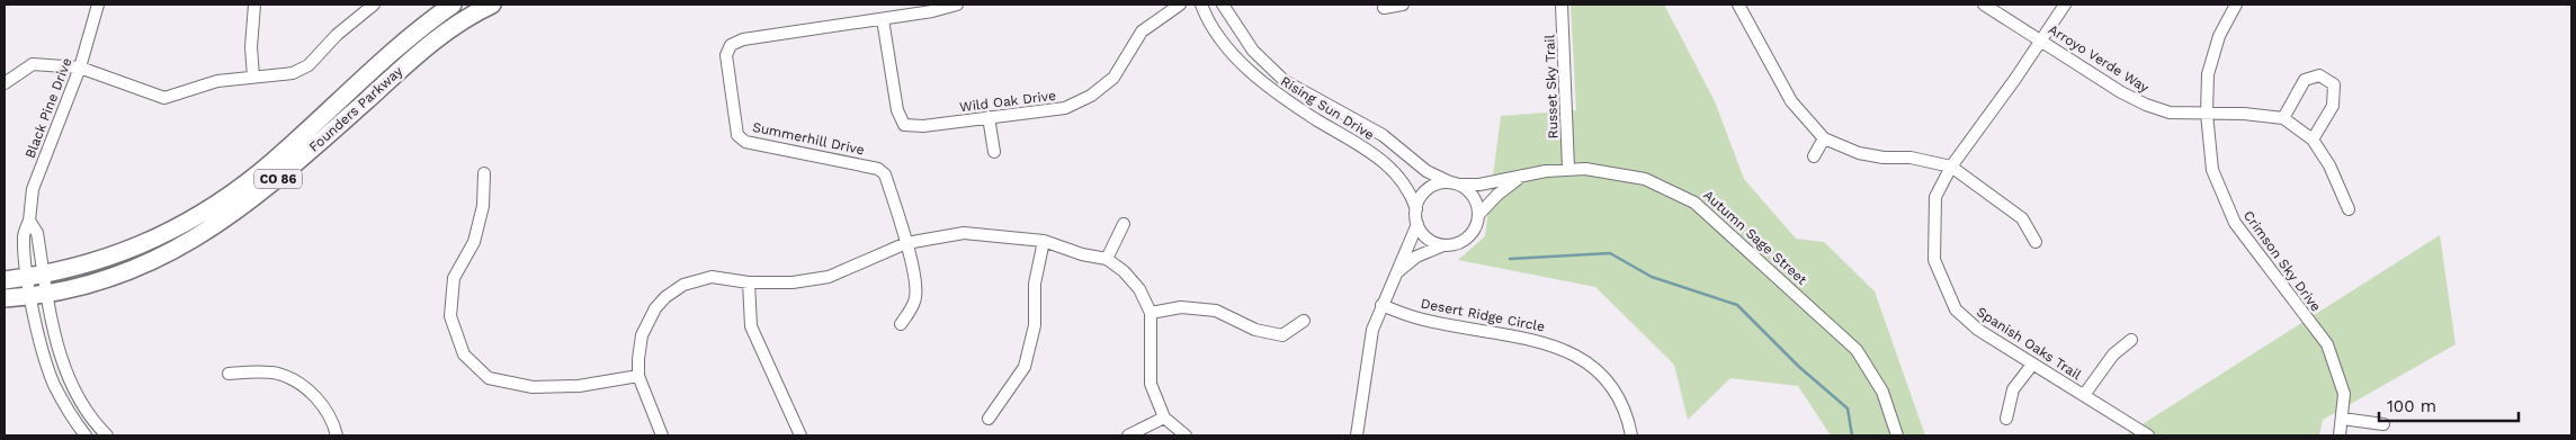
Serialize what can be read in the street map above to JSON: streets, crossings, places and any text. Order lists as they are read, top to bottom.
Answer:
{
  "streets": {
    "highway": ["Founders Parkway", "CO 86"],
    "street": [
      "Arroyo Verde Way",
      "Russet Sky Trail",
      "Wild Oak Drive",
      "Black Pine Drive",
      "Rising Sun Drive",
      "Summerhill Drive",
      "Autumn Sage Street",
      "Crimson Sky Drive",
      "Desert Ridge Circle",
      "Spanish Oaks Trail"
    ]
  },
  "crossings": [
    ["Arroyo Verde Way", "Crimson Sky Drive"],
    ["Arroyo Verde Way", "Spanish Oaks Trail"],
    ["Russet Sky Trail", "Autumn Sage Street"],
    ["Wild Oak Drive", "Summerhill Drive"],
    ["Black Pine Drive", "Founders Parkway"],
    ["Rising Sun Drive", "Autumn Sage Street"]
  ],
  "scale_bar": "100 m"
}
